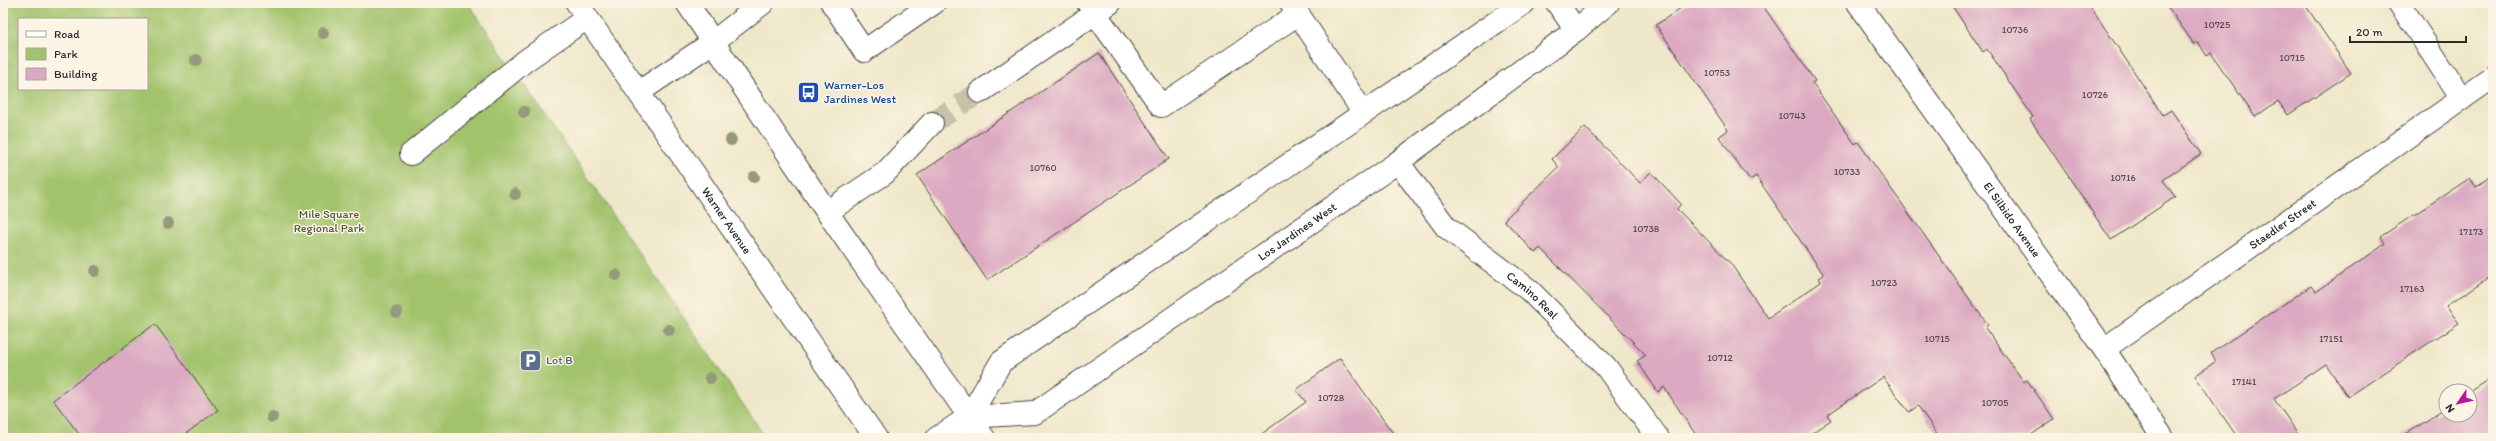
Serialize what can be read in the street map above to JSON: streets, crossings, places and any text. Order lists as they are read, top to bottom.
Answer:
{
  "streets": {
    "street": [
      "Warner Avenue",
      "El Silbido Avenue",
      "Staedler Street",
      "Los Jardines West",
      "Camino Real"
    ]
  },
  "crossings": [
    ["El Silbido Avenue", "Staedler Street"],
    ["Los Jardines West", "Camino Real"]
  ],
  "parks": ["Mile Square Regional Park"],
  "places": {
    "bus stop": ["Warner-Los Jardines West"],
    "parking": ["Lot B"]
  },
  "house_numbers": [
    "10725",
    "10736",
    "10715",
    "10753",
    "10726",
    "10743",
    "10760",
    "10733",
    "10716",
    "10738",
    "17173",
    "10723",
    "17163",
    "10715",
    "17151",
    "10712",
    "17141",
    "10728",
    "10705"
  ],
  "legend": ["Road", "Park", "Building"],
  "scale_bar": "20 m",
  "north": "bottom left"
}
